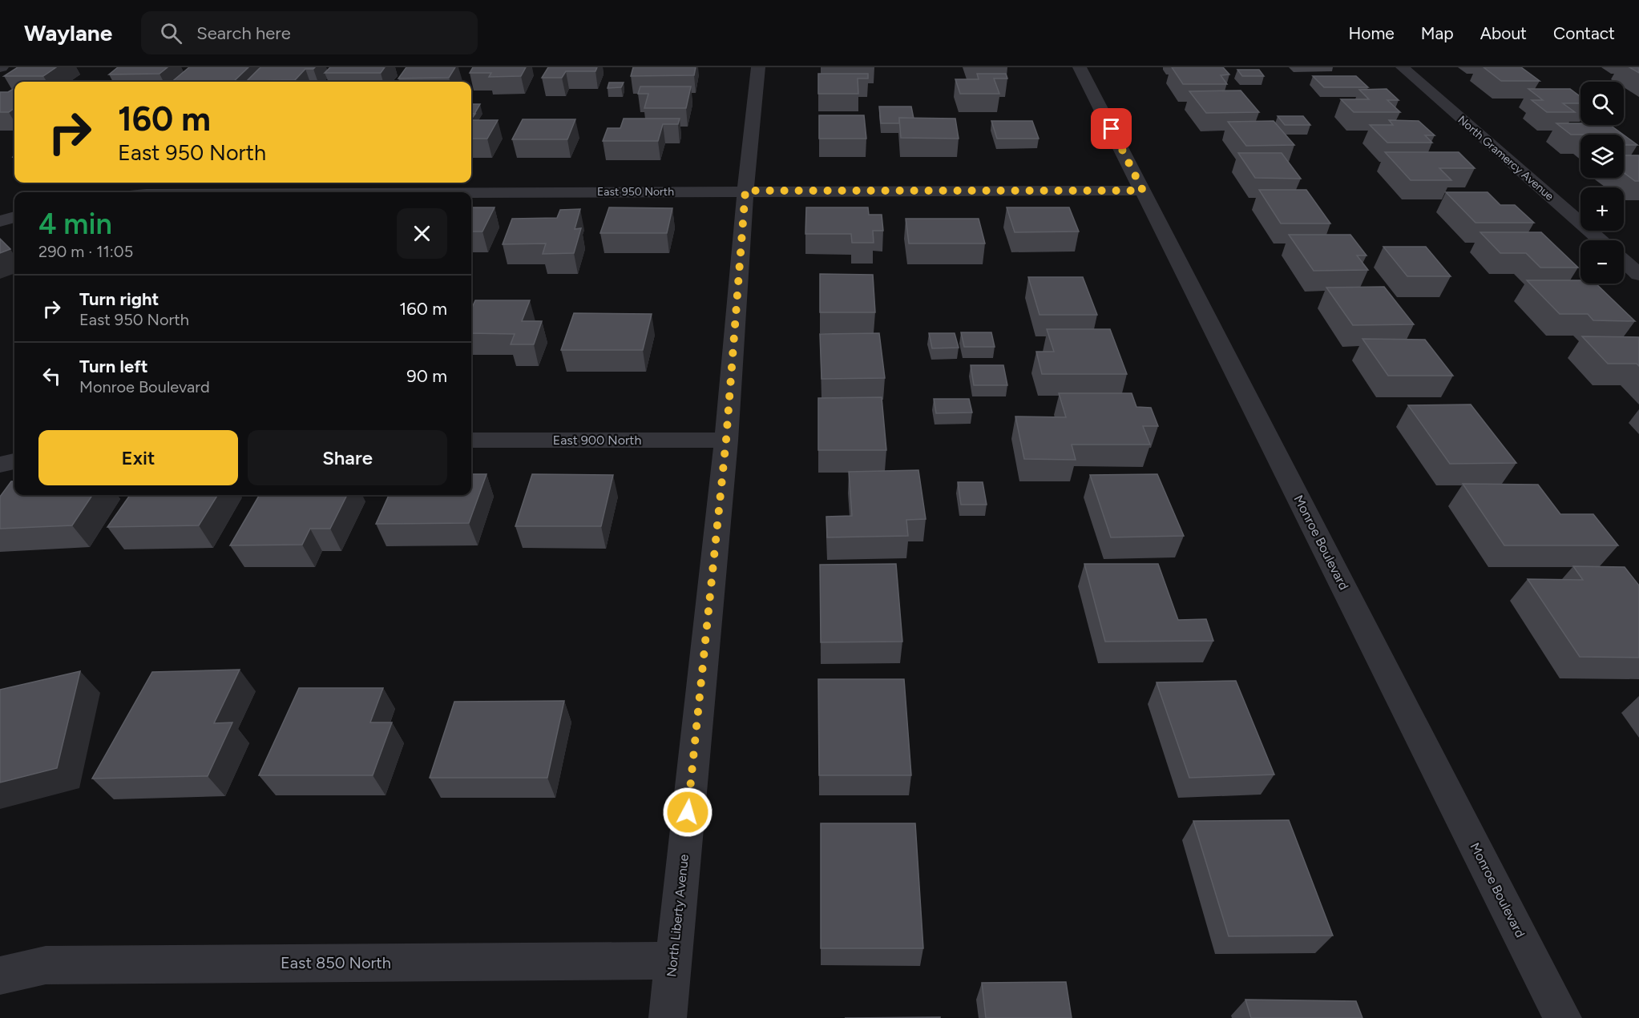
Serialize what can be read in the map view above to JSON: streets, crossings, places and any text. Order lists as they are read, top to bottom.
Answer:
{
  "streets": {
    "street": [
      "North Gramercy Avenue",
      "East 950 North",
      "East 900 North",
      "Monroe Boulevard",
      "North Liberty Avenue",
      "East 850 North"
    ]
  },
  "crossings": [
    ["East 950 North", "Monroe Boulevard"],
    ["East 950 North", "North Liberty Avenue"],
    ["East 900 North", "North Liberty Avenue"],
    ["North Liberty Avenue", "East 850 North"]
  ],
  "page": {
    "header": "Waylane",
    "search": "Search here",
    "nav": [
      "Home",
      "Map",
      "About",
      "Contact"
    ],
    "map_buttons": ["+", "−"],
    "turn": ["160 m", "East 950 North"],
    "heading": ["4 min", "290 m · 11:05"],
    "list": [
      {
        "name": "Turn right",
        "note": "East 950 North",
        "value": "160 m"
      },
      {
        "name": "Turn left",
        "note": "Monroe Boulevard",
        "value": "90 m"
      }
    ],
    "buttons": ["Exit", "Share"]
  }
}
